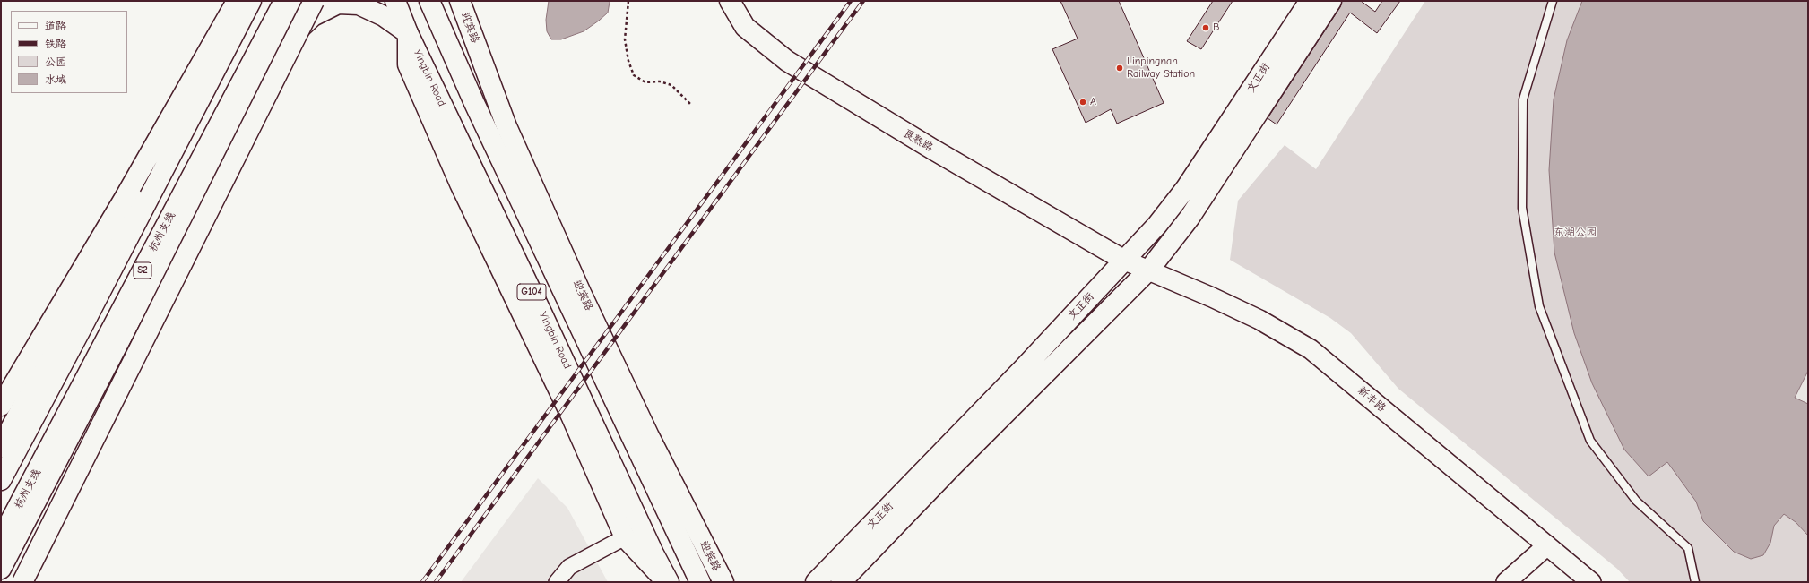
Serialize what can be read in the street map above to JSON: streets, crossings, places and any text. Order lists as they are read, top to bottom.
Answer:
{
  "streets": {
    "main road": [
      "迎宾路",
      "Yingbin Road",
      "文正街",
      "良熟路",
      "杭州支线",
      "S2",
      "G104"
    ],
    "street": ["新丰路"]
  },
  "crossings": [
    ["文正街", "良熟路"],
    ["文正街", "新丰路"],
    ["良熟路", "新丰路"]
  ],
  "parks": ["东湖公园"],
  "places": ["B", "Linpingnan Railway Station", "A"],
  "legend": [
    "道路",
    "铁路",
    "公园",
    "水域"
  ]
}
